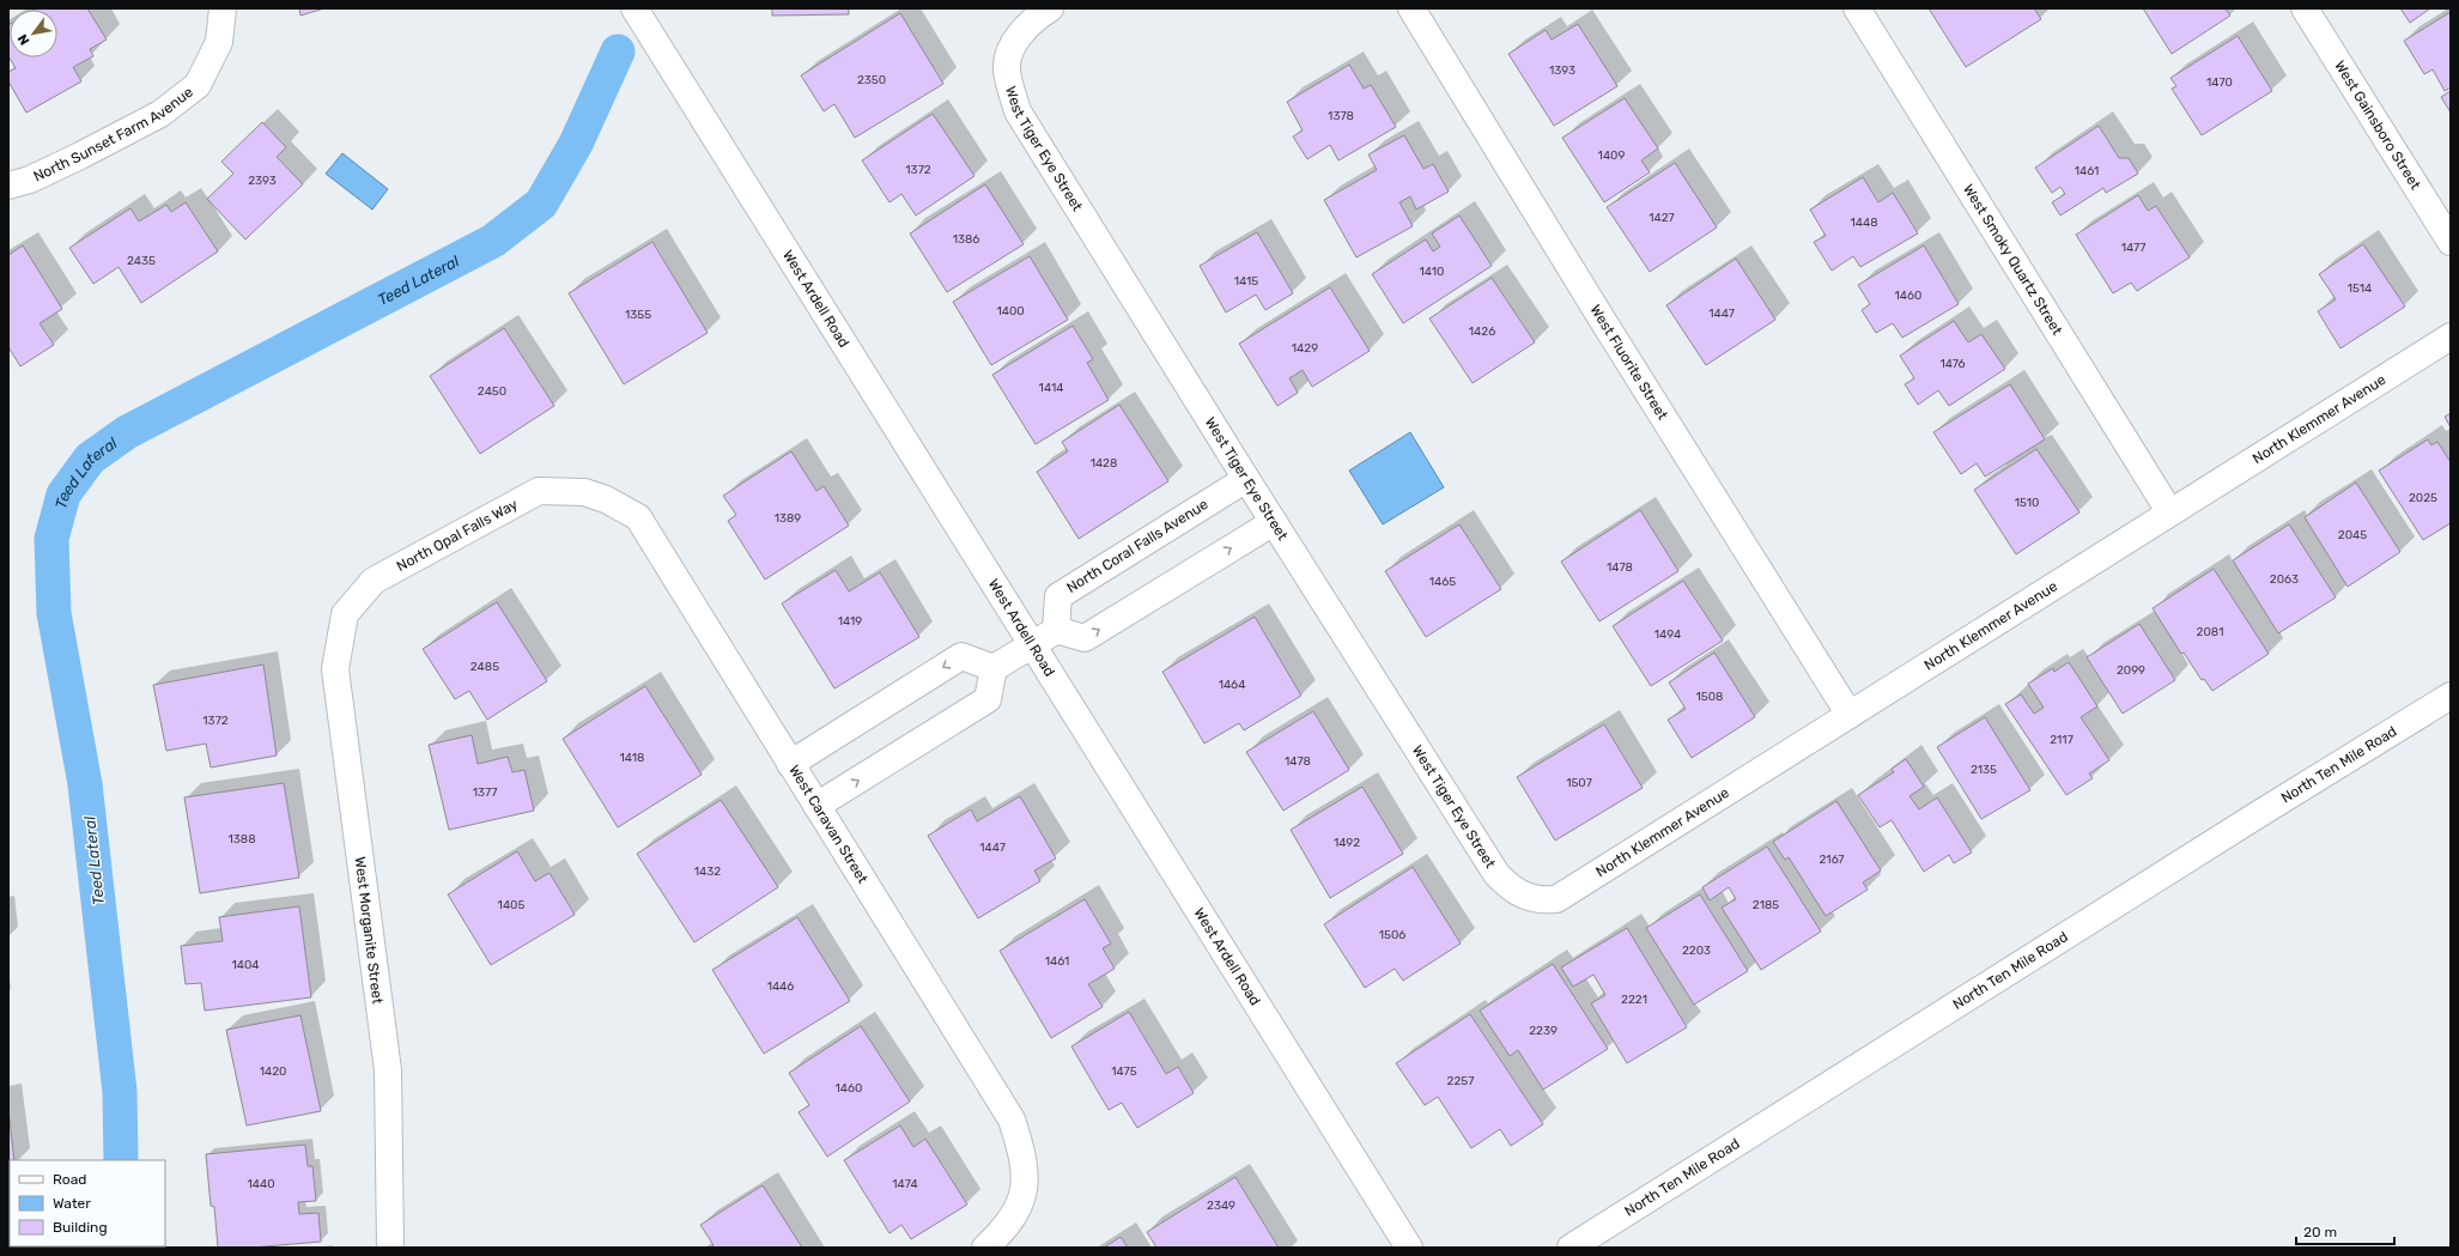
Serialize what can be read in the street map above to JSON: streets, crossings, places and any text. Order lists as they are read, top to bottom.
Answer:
{
  "streets": {
    "street": [
      "West Gainsboro Street",
      "North Sunset Farm Avenue",
      "West Tiger Eye Street",
      "West Smoky Quartz Street",
      "West Ardell Road",
      "West Fluorite Street",
      "North Klemmer Avenue",
      "North Opal Falls Way",
      "North Coral Falls Avenue",
      "North Ten Mile Road",
      "West Caravan Street",
      "West Morganite Street"
    ]
  },
  "crossings": [
    ["West Tiger Eye Street", "North Klemmer Avenue"],
    ["West Tiger Eye Street", "North Coral Falls Avenue"],
    ["West Smoky Quartz Street", "North Klemmer Avenue"],
    ["West Fluorite Street", "North Klemmer Avenue"],
    ["North Opal Falls Way", "West Caravan Street"],
    ["North Opal Falls Way", "West Morganite Street"]
  ],
  "water": ["Teed Lateral"],
  "house_numbers": [
    "1393",
    "2350",
    "1470",
    "1378",
    "1409",
    "1372",
    "1461",
    "2393",
    "1427",
    "1448",
    "1386",
    "1477",
    "2435",
    "1410",
    "1415",
    "1514",
    "1460",
    "1400",
    "1447",
    "1355",
    "1426",
    "1429",
    "1476",
    "1414",
    "2450",
    "1428",
    "2025",
    "1510",
    "1389",
    "2045",
    "1478",
    "2063",
    "1465",
    "1419",
    "2081",
    "1494",
    "2485",
    "2099",
    "1464",
    "1508",
    "1372",
    "2117",
    "1418",
    "1478",
    "2135",
    "1507",
    "1377",
    "1388",
    "1492",
    "1447",
    "2167",
    "1432",
    "1405",
    "2185",
    "1506",
    "2203",
    "1461",
    "1404",
    "1446",
    "2221",
    "2239",
    "1420",
    "1475",
    "2257",
    "1460",
    "1440",
    "1474",
    "2349"
  ],
  "legend": ["Road", "Water", "Building"],
  "scale_bar": "20 m",
  "north": "bottom left"
}
